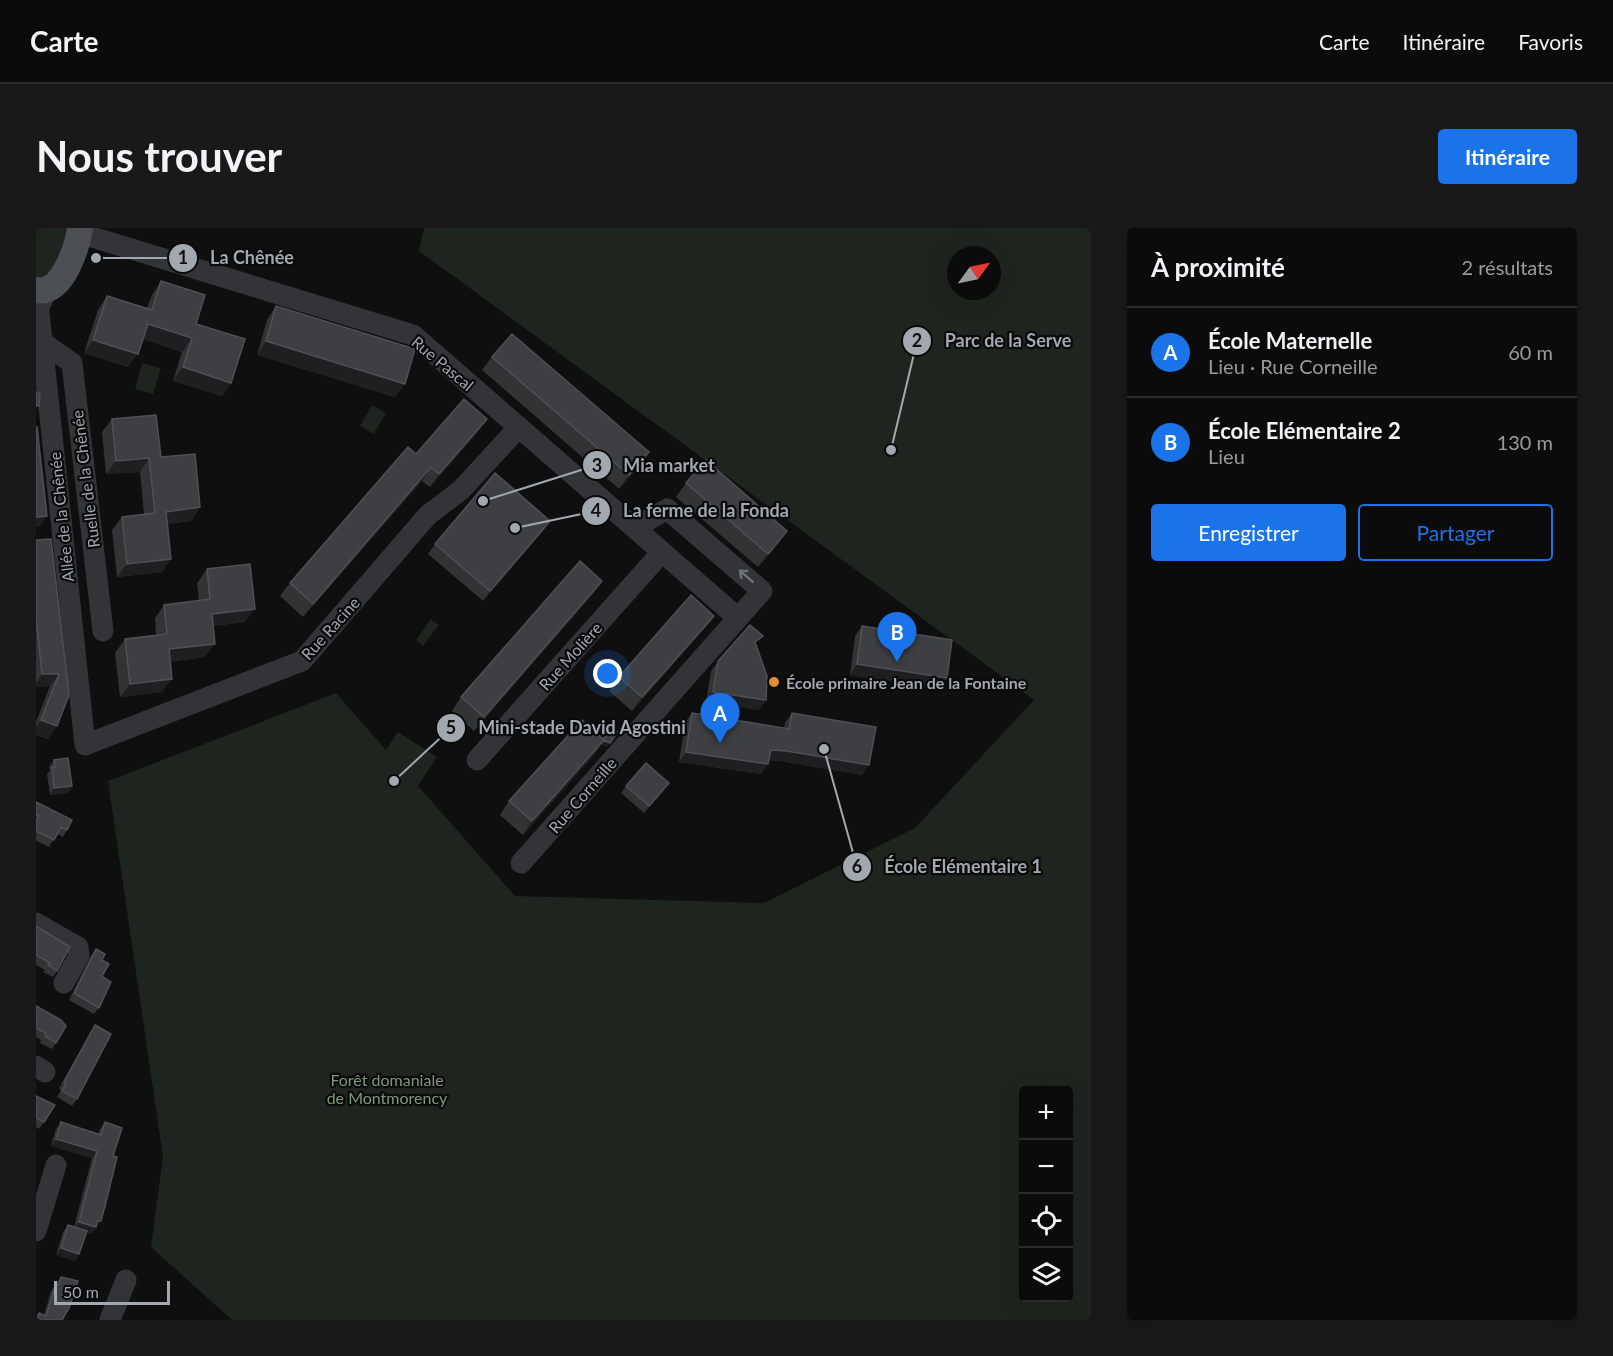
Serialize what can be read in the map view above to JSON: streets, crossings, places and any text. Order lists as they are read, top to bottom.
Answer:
{
  "streets": {
    "street": [
      "Rue Pascal",
      "Ruelle de la Chênée",
      "Allée de la Chênée",
      "Rue Racine",
      "Rue Molière",
      "Rue Corneille"
    ]
  },
  "crossings": [
    ["Rue Pascal", "Rue Racine"],
    ["Rue Pascal", "Rue Molière"],
    ["Rue Pascal", "Rue Corneille"],
    ["Ruelle de la Chênée", "Allée de la Chênée"],
    ["Allée de la Chênée", "Rue Racine"]
  ],
  "parks": ["Forêt domaniale de Montmorency"],
  "places": [
    "La Chênée",
    "Parc de la Serve",
    "Mia market",
    "La ferme de la Fonda",
    "École primaire Jean de la Fontaine",
    "École Elémentaire 1",
    "Mini-stade David Agostini"
  ],
  "scale_bar": "50 m",
  "north": "top right",
  "page": {
    "header": "Carte",
    "nav": ["Carte", "Itinéraire", "Favoris"],
    "buttons": [
      "Itinéraire",
      ["Enregistrer", "Partager"]
    ],
    "title": "Nous trouver",
    "heading": ["À proximité", "2 résultats"],
    "list": [
      {
        "mark": "A",
        "name": "École Maternelle",
        "note": "Lieu · Rue Corneille",
        "value": "60 m"
      },
      {
        "mark": "B",
        "name": "École Elémentaire 2",
        "note": "Lieu",
        "value": "130 m"
      }
    ],
    "pins": ["B", "A"],
    "map_buttons": ["+", "−"],
    "scale": "50 m"
  }
}
